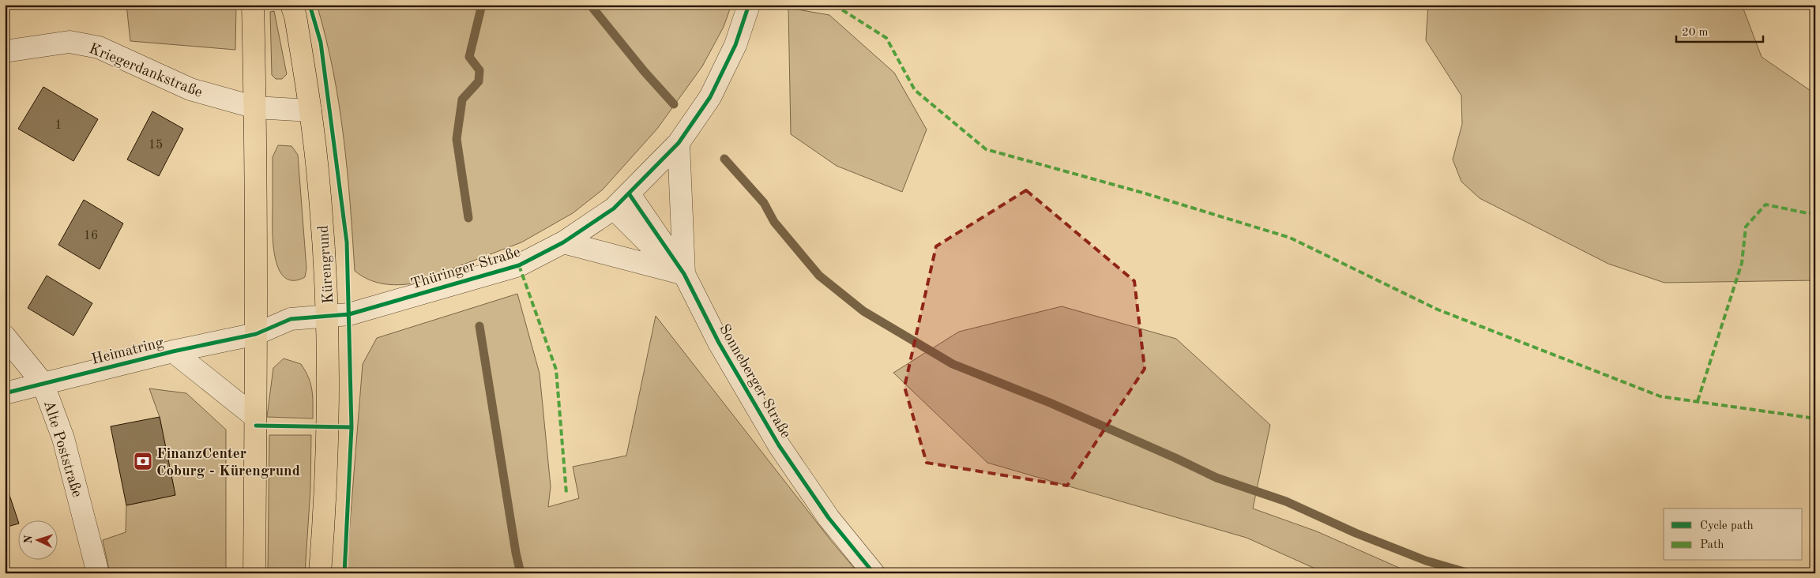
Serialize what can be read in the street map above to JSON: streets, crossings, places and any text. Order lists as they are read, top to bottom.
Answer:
{
  "streets": {
    "main road": ["Kürengrund"],
    "street": [
      "Kriegerdankstraße",
      "Thüringer Straße",
      "Heimatring",
      "Sonneberger Straße",
      "Alte Poststraße"
    ]
  },
  "crossings": [
    ["Kriegerdankstraße", "Kürengrund"],
    ["Kürengrund", "Thüringer Straße"],
    ["Kürengrund", "Heimatring"],
    ["Thüringer Straße", "Heimatring"],
    ["Thüringer Straße", "Sonneberger Straße"],
    ["Heimatring", "Alte Poststraße"]
  ],
  "places": {
    "bank": ["FinanzCenter Coburg - Kürengrund"]
  },
  "house_numbers": ["1", "15", "16"],
  "legend": ["Cycle path", "Path"],
  "scale_bar": "20 m",
  "north": "left"
}
